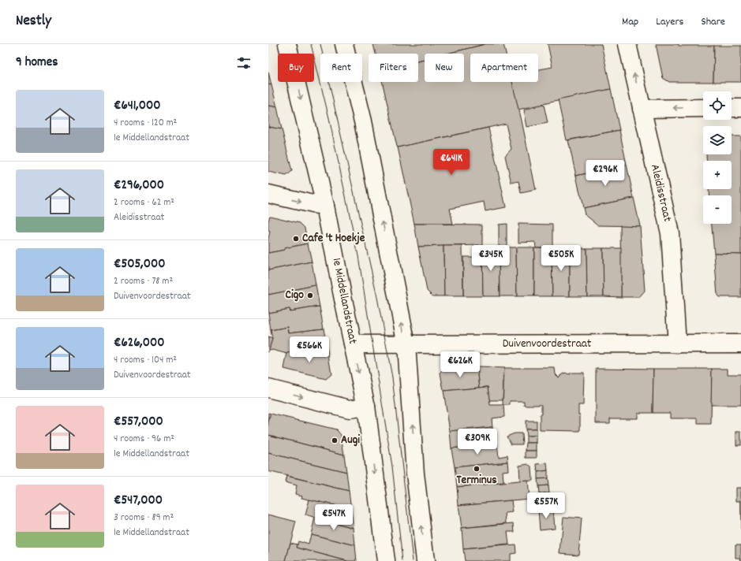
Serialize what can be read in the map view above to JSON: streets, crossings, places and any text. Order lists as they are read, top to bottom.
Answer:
{
  "streets": {
    "street": ["Aleidisstraat", "1e Middellandstraat", "Duivenvoordestraat"]
  },
  "crossings": [
    ["Aleidisstraat", "Duivenvoordestraat"],
    ["1e Middellandstraat", "Duivenvoordestraat"]
  ],
  "places": [
    "Cafe 't Hoekje",
    "Cigo",
    "Augi",
    "Terminus"
  ],
  "page": {
    "header": "Nestly",
    "nav": ["Map", "Layers", "Share"],
    "heading": "9 homes",
    "chip": [
      "Buy",
      "Rent",
      "Filters",
      "New",
      "Apartment"
    ],
    "list": [
      {
        "name": "€641,000",
        "note": "4 rooms · 120 m² · 1e Middellandstraat"
      },
      {
        "name": "€296,000",
        "note": "2 rooms · 62 m² · Aleidisstraat"
      },
      {
        "name": "€505,000",
        "note": "2 rooms · 78 m² · Duivenvoordestraat"
      },
      {
        "name": "€626,000",
        "note": "4 rooms · 104 m² · Duivenvoordestraat"
      },
      {
        "name": "€557,000",
        "note": "4 rooms · 96 m² · 1e Middellandstraat"
      },
      {
        "name": "€547,000",
        "note": "3 rooms · 89 m² · 1e Middellandstraat"
      }
    ],
    "map_buttons": ["+", "−"],
    "price": [
      "€641K",
      "€296K",
      "€345K",
      "€505K",
      "€566K",
      "€626K",
      "€309K",
      "€557K",
      "€547K"
    ]
  }
}
